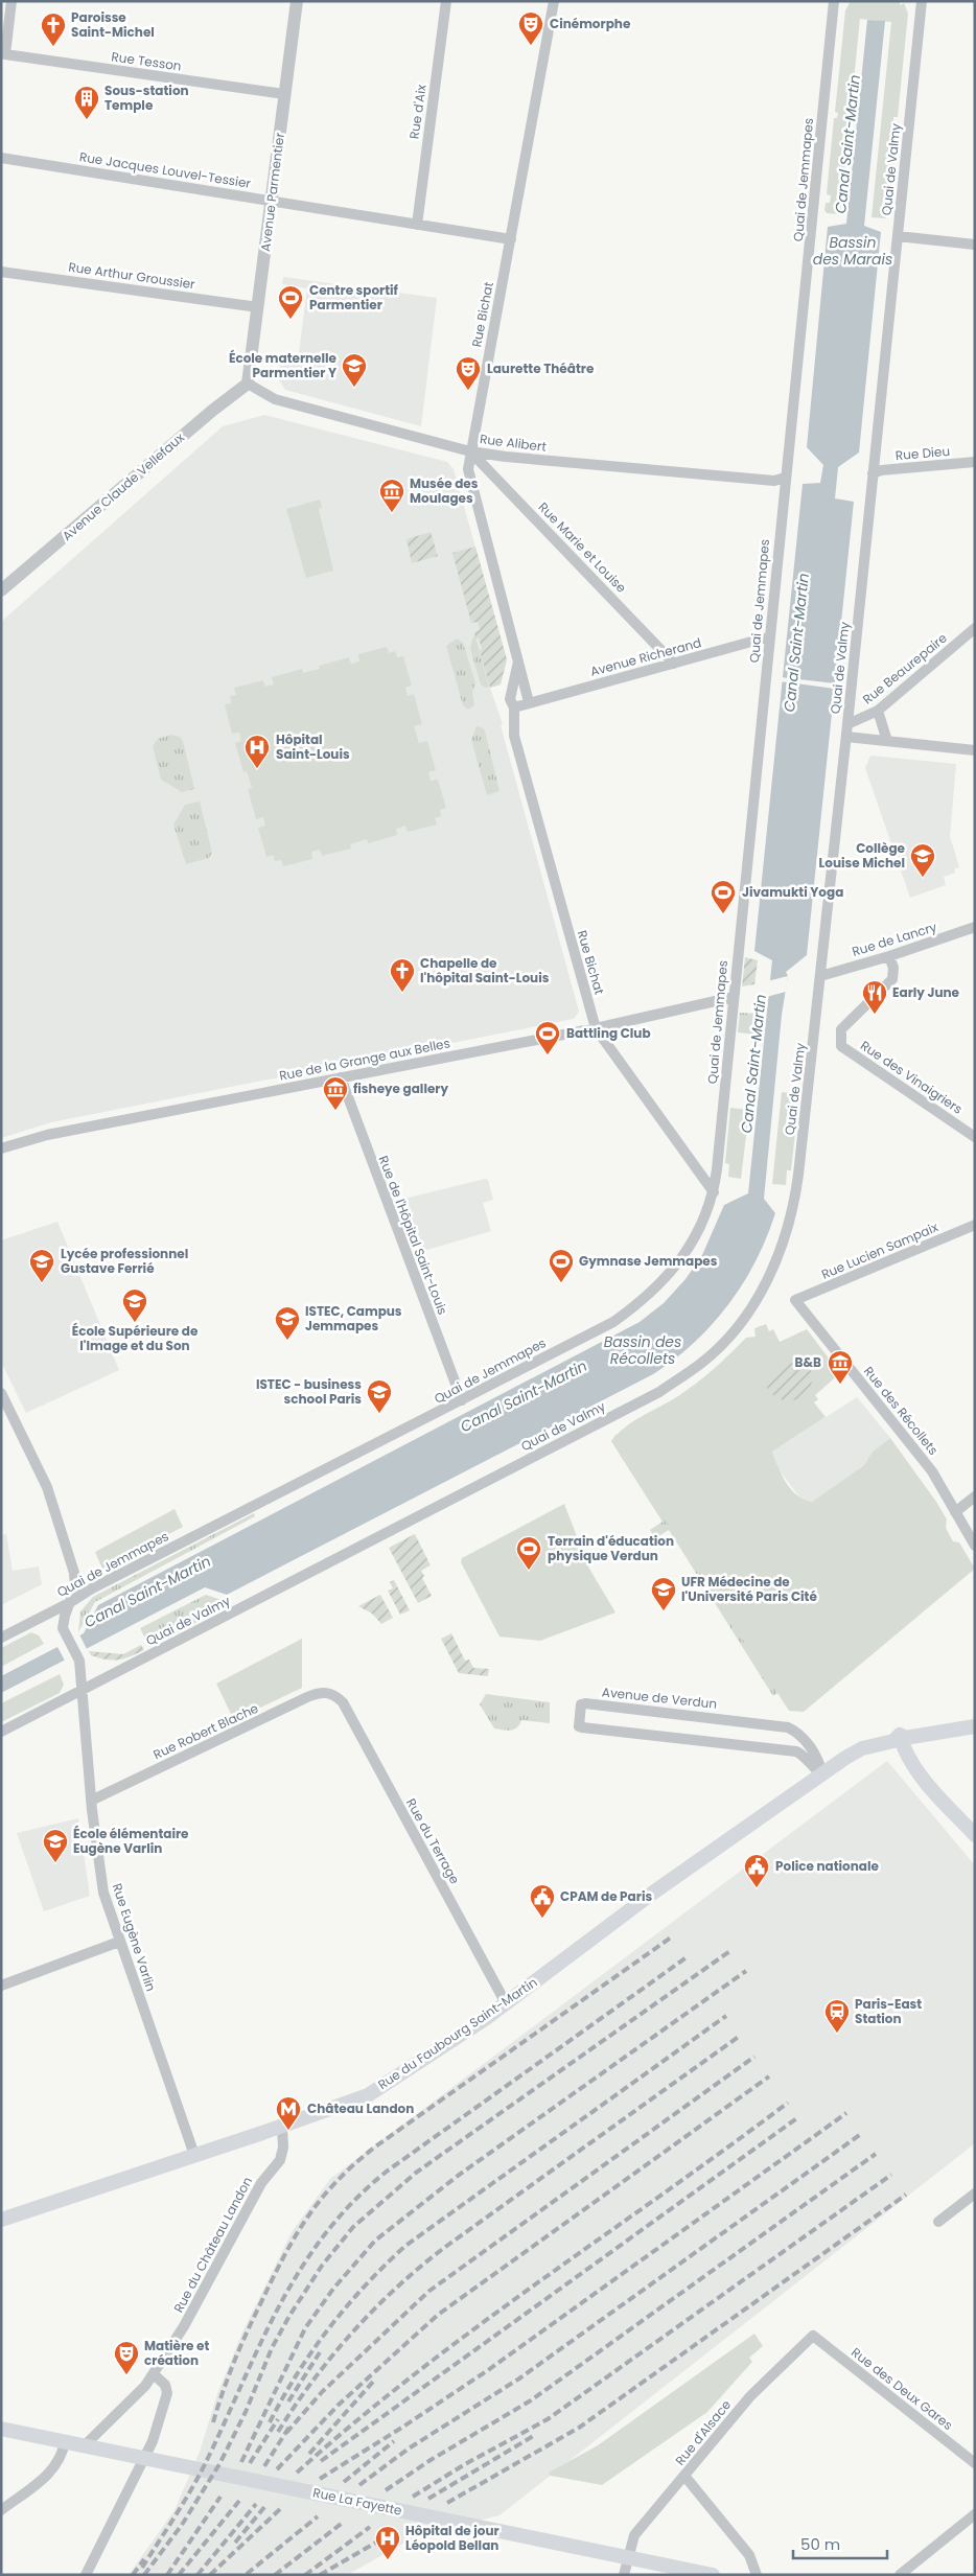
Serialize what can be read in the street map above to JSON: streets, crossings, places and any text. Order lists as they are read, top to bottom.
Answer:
{
  "streets": {
    "main road": ["Rue du Faubourg Saint-Martin", "Rue La Fayette"],
    "street": [
      "Rue Tesson",
      "Rue d'Aix",
      "Quai de Valmy",
      "Rue Jacques Louvel-Tessier",
      "Quai de Jemmapes",
      "Avenue Parmentier",
      "Rue Arthur Groussier",
      "Rue Bichat",
      "Rue Alibert",
      "Rue Dieu",
      "Avenue Claude Vellefaux",
      "Rue Marie et Louise",
      "Avenue Richerand",
      "Rue Beaurepaire",
      "Rue de Lancry",
      "Rue de la Grange aux Belles",
      "Rue des Vinaigriers",
      "Rue de l'Hôpital Saint-Louis",
      "Rue Lucien Sampaix",
      "Rue des Récollets",
      "Avenue de Verdun",
      "Rue Robert Blache",
      "Rue du Terrage",
      "Rue Eugène Varlin",
      "Rue du Château Landon",
      "Rue des Deux Gares",
      "Rue d'Alsace"
    ]
  },
  "crossings": [
    ["Rue Tesson", "Avenue Parmentier"],
    ["Rue d'Aix", "Rue Jacques Louvel-Tessier"],
    ["Quai de Valmy", "Rue Dieu"],
    ["Quai de Valmy", "Rue Beaurepaire"],
    ["Quai de Valmy", "Rue de Lancry"],
    ["Quai de Valmy", "Rue Eugène Varlin"],
    ["Rue Jacques Louvel-Tessier", "Avenue Parmentier"],
    ["Rue Jacques Louvel-Tessier", "Rue Bichat"],
    ["Quai de Jemmapes", "Rue Bichat"],
    ["Quai de Jemmapes", "Rue Alibert"],
    ["Quai de Jemmapes", "Avenue Richerand"],
    ["Quai de Jemmapes", "Rue de la Grange aux Belles"],
    ["Quai de Jemmapes", "Rue de l'Hôpital Saint-Louis"],
    ["Quai de Jemmapes", "Rue Eugène Varlin"],
    ["Avenue Parmentier", "Rue Arthur Groussier"],
    ["Avenue Parmentier", "Rue Alibert"],
    ["Avenue Parmentier", "Avenue Claude Vellefaux"],
    ["Rue Bichat", "Rue Alibert"],
    ["Rue Bichat", "Rue Marie et Louise"],
    ["Rue Bichat", "Avenue Richerand"],
    ["Rue Bichat", "Rue de la Grange aux Belles"],
    ["Rue Alibert", "Avenue Claude Vellefaux"],
    ["Rue Alibert", "Rue Marie et Louise"],
    ["Rue Marie et Louise", "Avenue Richerand"],
    ["Rue de Lancry", "Rue des Vinaigriers"],
    ["Rue de la Grange aux Belles", "Rue de l'Hôpital Saint-Louis"],
    ["Rue Lucien Sampaix", "Rue des Récollets"],
    ["Avenue de Verdun", "Rue du Faubourg Saint-Martin"],
    ["Rue Robert Blache", "Rue du Terrage"],
    ["Rue Robert Blache", "Rue Eugène Varlin"],
    ["Rue du Terrage", "Rue du Faubourg Saint-Martin"],
    ["Rue Eugène Varlin", "Rue du Faubourg Saint-Martin"],
    ["Rue du Faubourg Saint-Martin", "Rue du Château Landon"],
    ["Rue du Château Landon", "Rue La Fayette"],
    ["Rue des Deux Gares", "Rue d'Alsace"],
    ["Rue d'Alsace", "Rue La Fayette"]
  ],
  "water": ["Canal Saint-Martin", "Bassin des Marais", "Bassin des Récollets"],
  "places": {
    "theatre": ["Cinémorphe", "Laurette Théâtre", "Matière et création"],
    "church": ["Paroisse Saint-Michel", "Chapelle de l'hôpital Saint-Louis"],
    "building": ["Sous-station Temple"],
    "sports": [
      "Centre sportif Parmentier",
      "Jivamukti Yoga",
      "Battling Club",
      "Gymnase Jemmapes",
      "Terrain d'éducation physique Verdun"
    ],
    "school or university": [
      "École maternelle Parmentier Y",
      "Collège Louise Michel",
      "Lycée professionnel Gustave Ferrié",
      "École Supérieure de l'Image et du Son",
      "ISTEC, Campus Jemmapes",
      "ISTEC - business school Paris",
      "UFR Médecine de l'Université Paris Cité",
      "École élémentaire Eugène Varlin"
    ],
    "museum": ["Musée des Moulages", "fisheye gallery", "B&B"],
    "hospital": ["Hôpital Saint-Louis", "Hôpital de jour Léopold Bellan"],
    "restaurant": ["Early June"],
    "public building": ["Police nationale", "CPAM de Paris"],
    "station": ["Paris-East Station"],
    "metro station": ["Château Landon"]
  },
  "scale_bar": "50 m"
}
